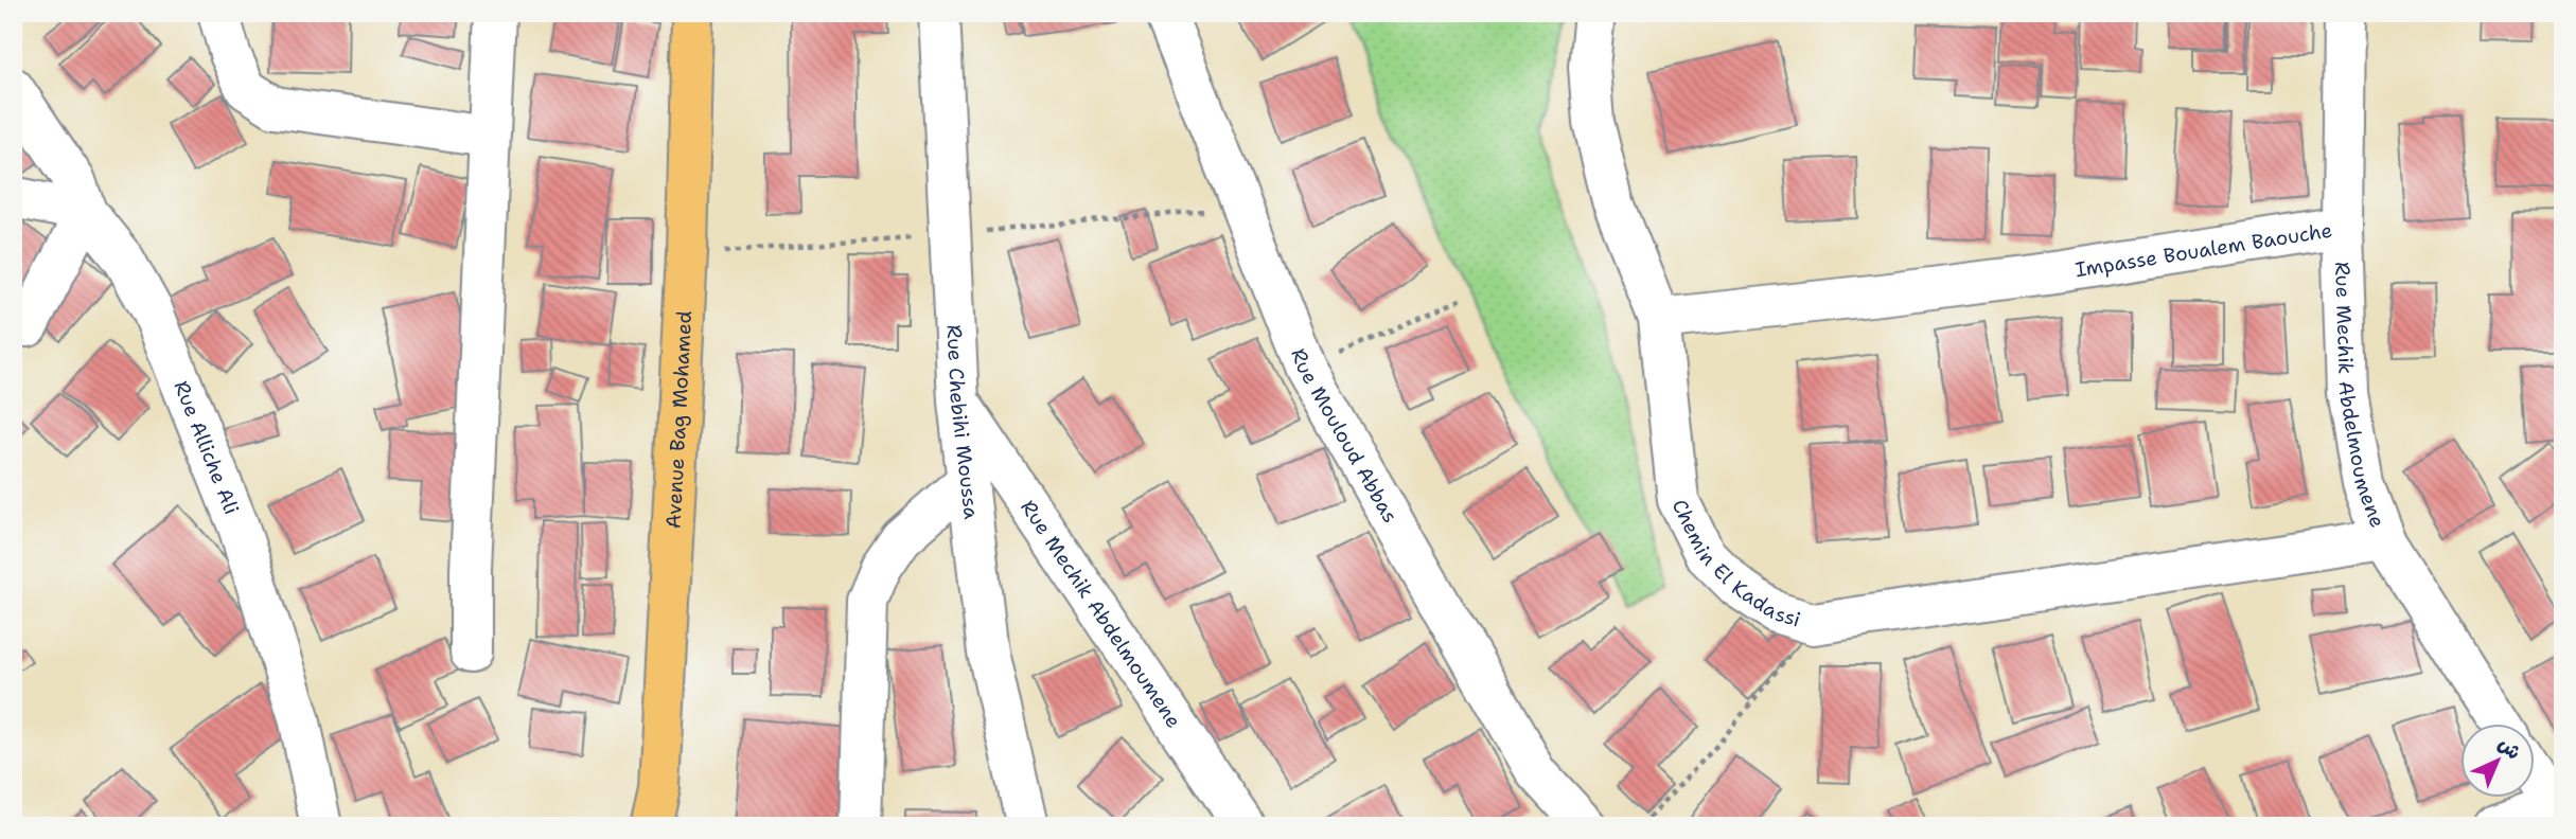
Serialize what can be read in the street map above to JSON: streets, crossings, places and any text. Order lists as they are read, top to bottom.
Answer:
{
  "streets": {
    "main road": ["Avenue Bag Mohamed"],
    "street": [
      "Impasse Boualem Baouche",
      "Rue Mechik Abdelmoumene",
      "Rue Chebihi Moussa",
      "Rue Mouloud Abbas",
      "Rue Alliche Ali",
      "Chemin El Kadassi"
    ]
  },
  "crossings": [
    ["Impasse Boualem Baouche", "Rue Mechik Abdelmoumene"],
    ["Impasse Boualem Baouche", "Chemin El Kadassi"],
    ["Rue Mechik Abdelmoumene", "Rue Chebihi Moussa"],
    ["Rue Mechik Abdelmoumene", "Chemin El Kadassi"]
  ],
  "north": "top right"
}
